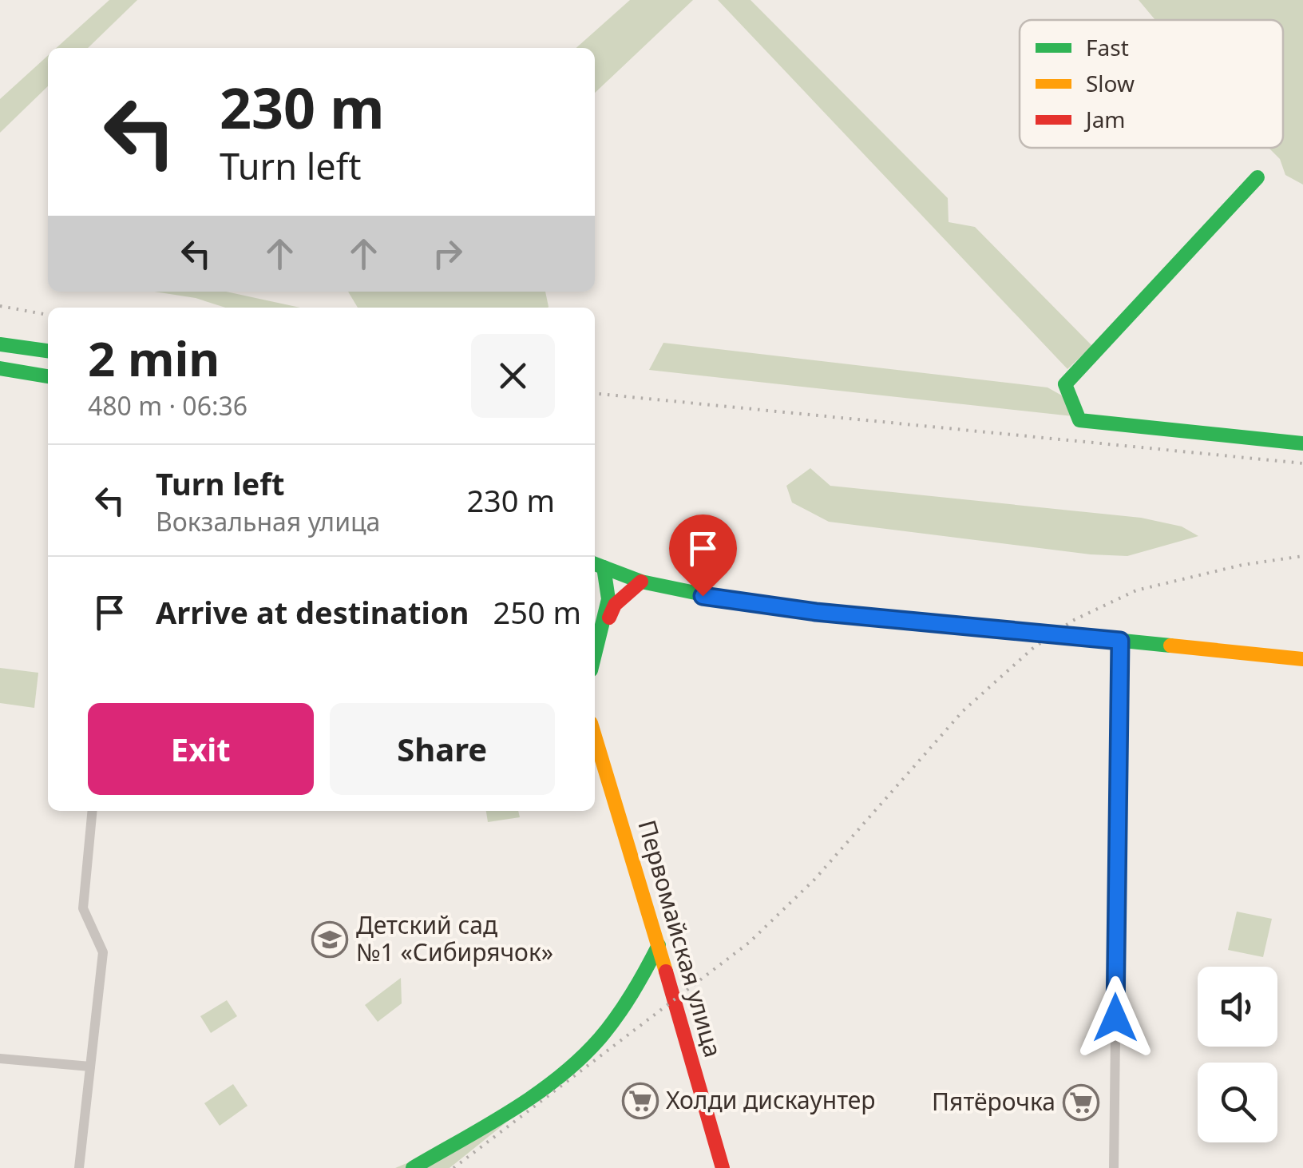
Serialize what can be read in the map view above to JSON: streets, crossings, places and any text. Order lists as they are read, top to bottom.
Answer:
{
  "streets": {
    "main road": ["Первомайская улица"]
  },
  "places": {
    "school or university": ["Детский сад №1 «Сибирячок»"],
    "supermarket": ["Холди дискаунтер", "Пятёрочка"]
  },
  "legend": ["Fast", "Slow", "Jam"],
  "page": {
    "turn": ["230 m", "Turn left"],
    "heading": ["2 min", "480 m · 06:36"],
    "list": [
      {
        "name": "Turn left",
        "note": "Вокзальная улица",
        "value": "230 m"
      },
      {
        "name": "Arrive at destination",
        "value": "250 m"
      }
    ],
    "buttons": ["Exit", "Share"]
  }
}
